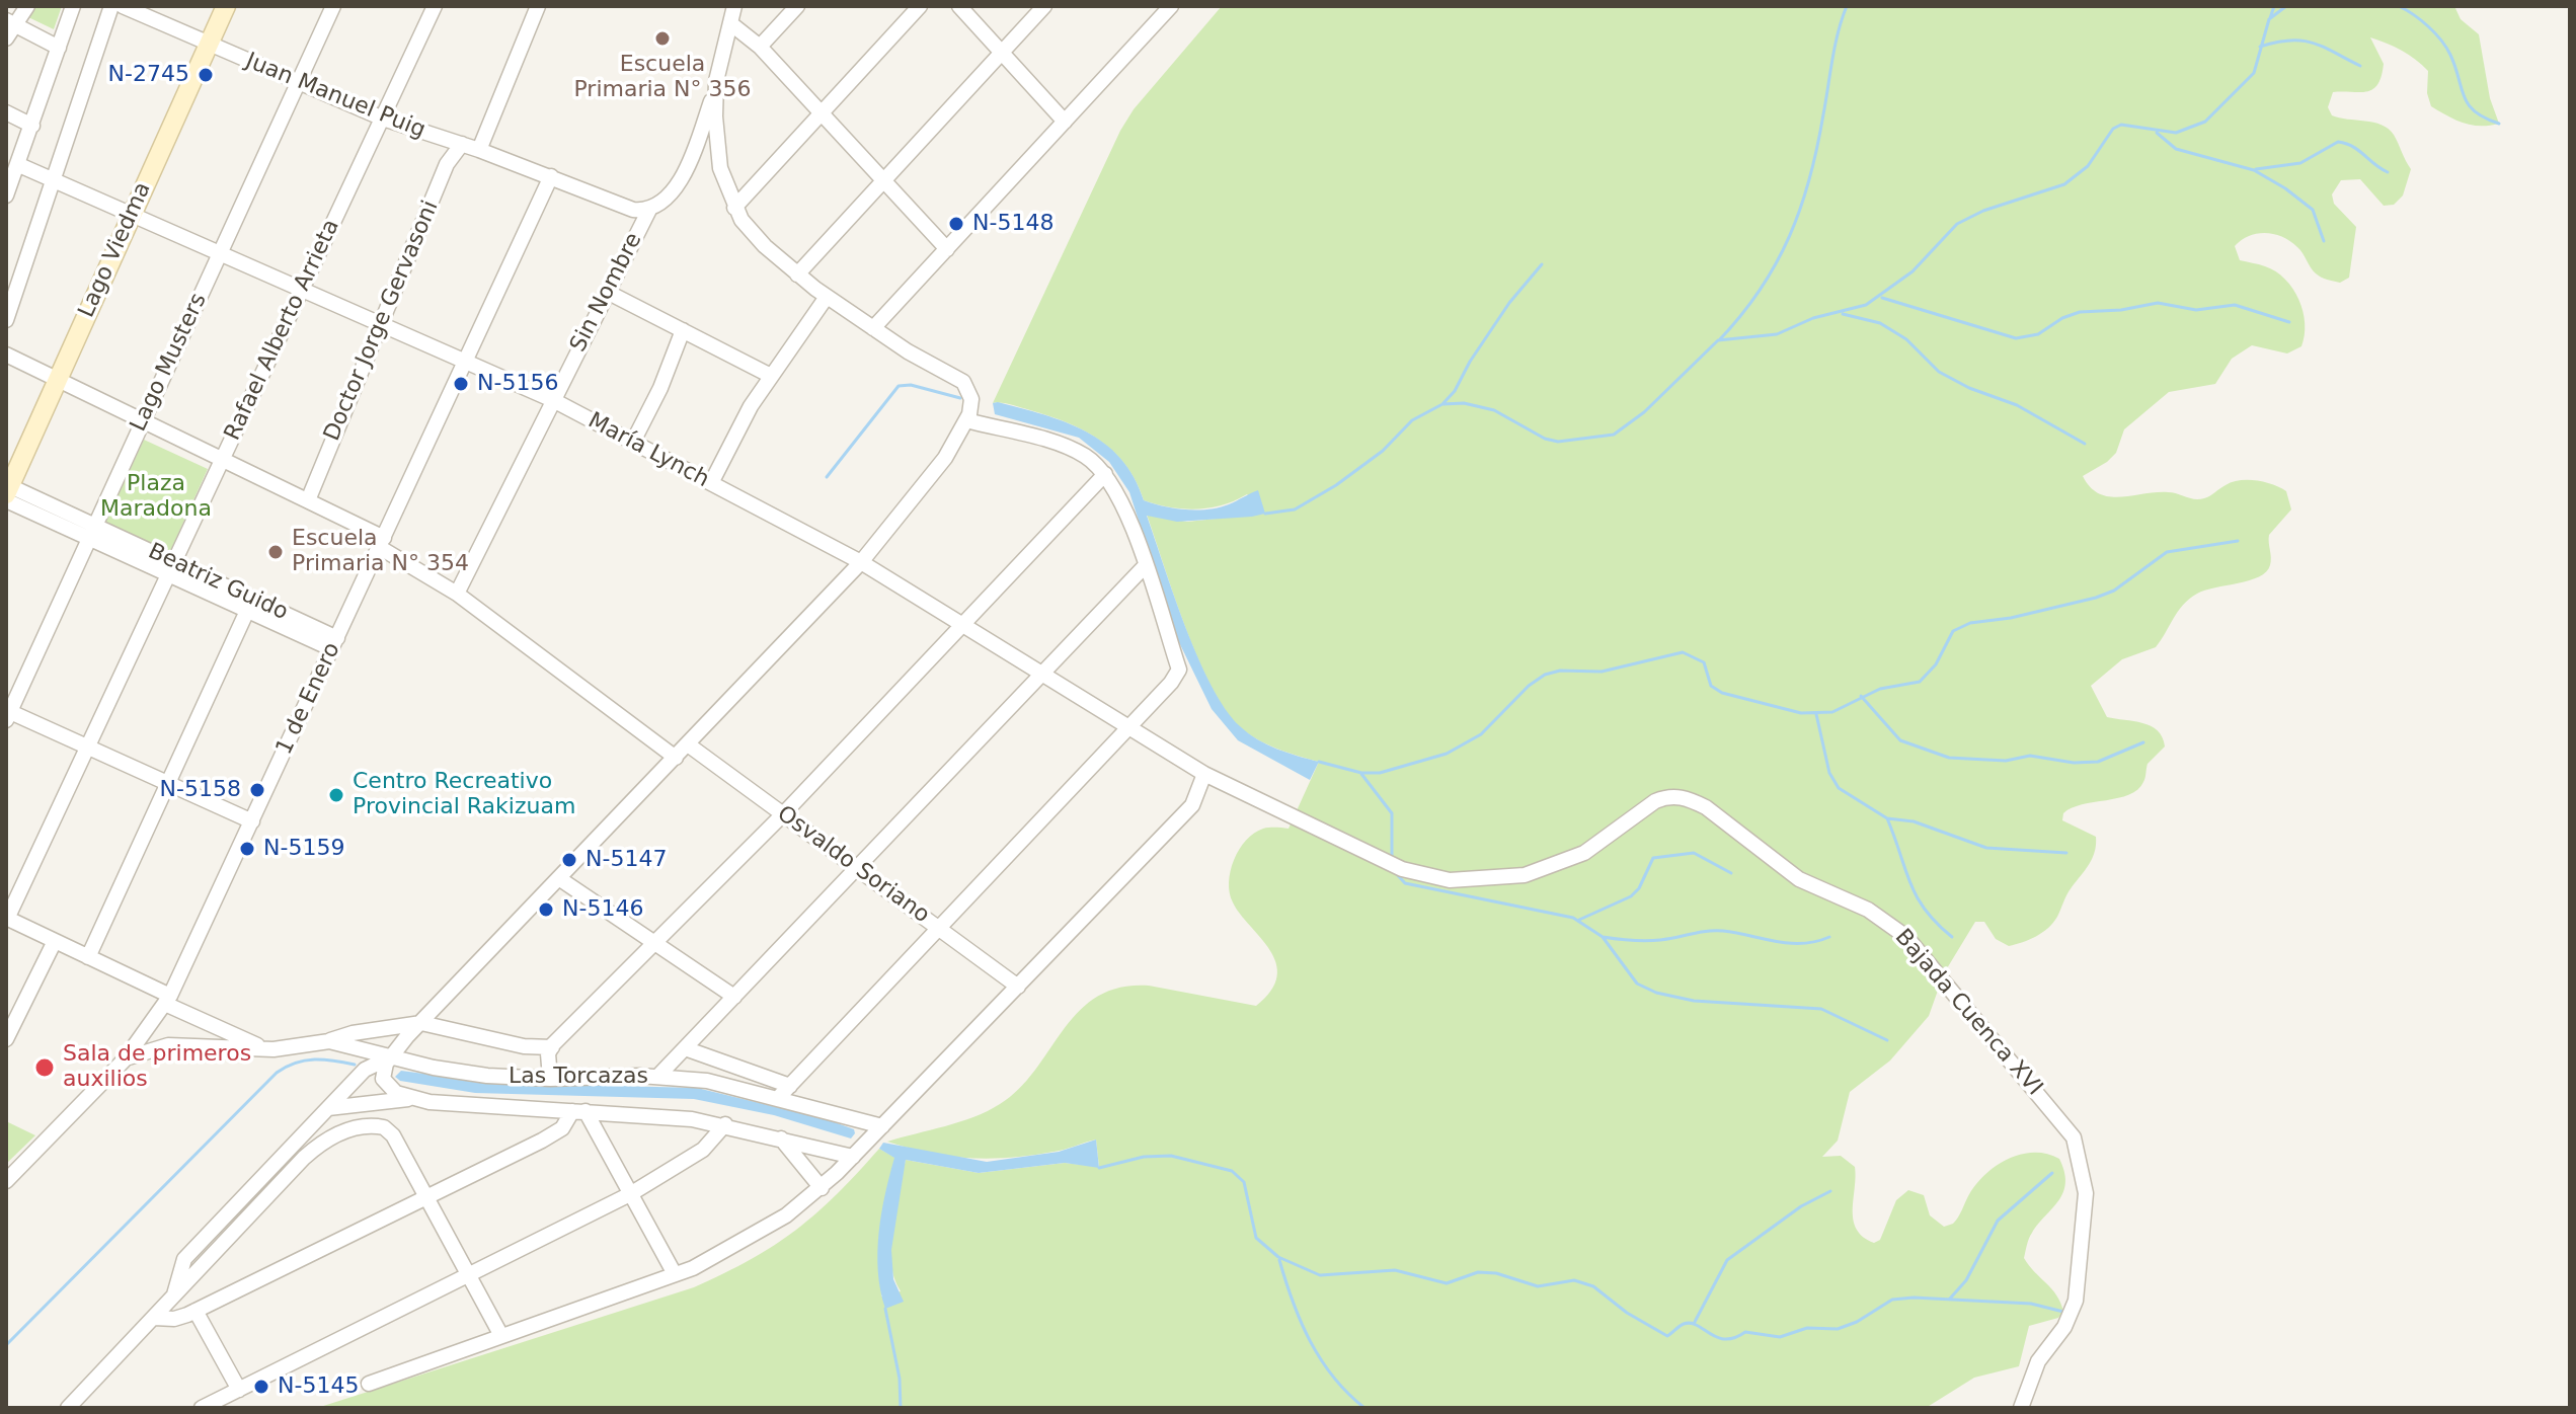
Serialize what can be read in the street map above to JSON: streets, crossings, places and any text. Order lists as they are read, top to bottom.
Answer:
{
  "streets": {
    "main road": ["Lago Viedma"],
    "street": [
      "Juan Manuel Puig",
      "Sin Nombre",
      "Doctor Jorge Gervasoni",
      "Rafael Alberto Arrieta",
      "Lago Musters",
      "María Lynch",
      "Beatriz Guido",
      "1 de Enero",
      "Osvaldo Soriano",
      "Bajada Cuenca XVI",
      "Las Torcazas"
    ]
  },
  "crossings": [
    ["Juan Manuel Puig", "Lago Viedma"],
    ["Juan Manuel Puig", "Sin Nombre"],
    ["Juan Manuel Puig", "Doctor Jorge Gervasoni"],
    ["Juan Manuel Puig", "Rafael Alberto Arrieta"],
    ["Juan Manuel Puig", "Lago Musters"],
    ["Juan Manuel Puig", "1 de Enero"],
    ["Lago Viedma", "María Lynch"],
    ["Lago Viedma", "Beatriz Guido"],
    ["Sin Nombre", "María Lynch"],
    ["Sin Nombre", "1 de Enero"],
    ["Doctor Jorge Gervasoni", "María Lynch"],
    ["Rafael Alberto Arrieta", "María Lynch"],
    ["Rafael Alberto Arrieta", "Beatriz Guido"],
    ["Rafael Alberto Arrieta", "Las Torcazas"],
    ["Lago Musters", "María Lynch"],
    ["Lago Musters", "Beatriz Guido"],
    ["María Lynch", "1 de Enero"],
    ["María Lynch", "Bajada Cuenca XVI"],
    ["Beatriz Guido", "1 de Enero"],
    ["1 de Enero", "Las Torcazas"]
  ],
  "parks": ["Plaza Maradona"],
  "places": [
    "Escuela Primaria N° 356",
    "N-2745",
    "N-5148",
    "N-5156",
    "Escuela Primaria N° 354",
    "N-5158",
    "Centro Recreativo Provincial Rakizuam",
    "N-5159",
    "N-5147",
    "N-5146",
    "Sala de primeros auxilios",
    "N-5145"
  ]
}
